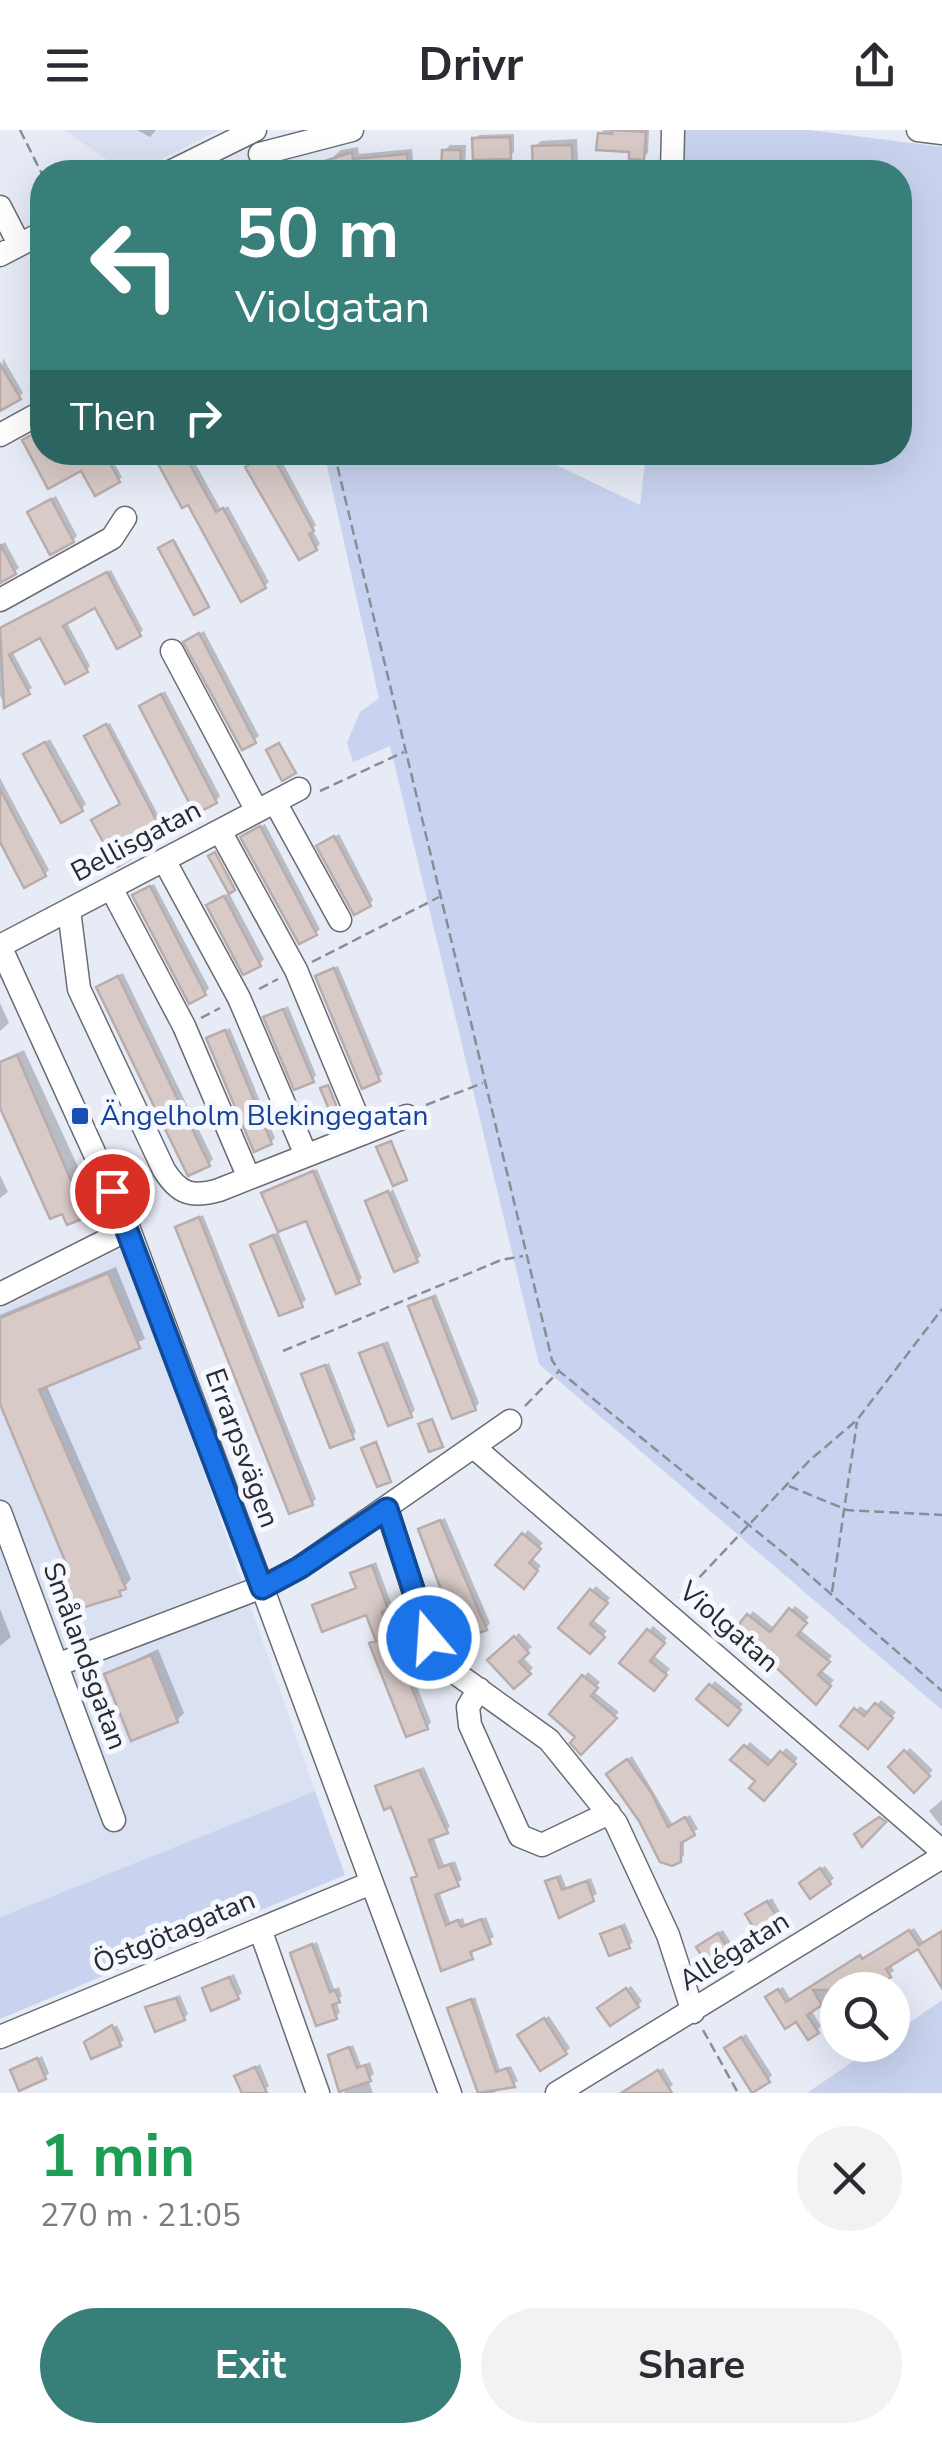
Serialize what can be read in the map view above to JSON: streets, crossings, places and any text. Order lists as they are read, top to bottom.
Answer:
{
  "streets": {
    "street": [
      "Bellisgatan",
      "Errarpsvägen",
      "Violgatan",
      "Smålandsgatan",
      "Östgötagatan",
      "Allégatan"
    ]
  },
  "crossings": [
    ["Bellisgatan", "Errarpsvägen"],
    ["Errarpsvägen", "Östgötagatan"],
    ["Violgatan", "Allégatan"]
  ],
  "places": {
    "transit": ["Ängelholm Blekingegatan"]
  },
  "page": {
    "header": "Drivr",
    "turn": ["50 m", "Violgatan"],
    "then": "Then",
    "heading": ["1 min", "270 m · 21:05"],
    "buttons": ["Exit", "Share"]
  }
}
